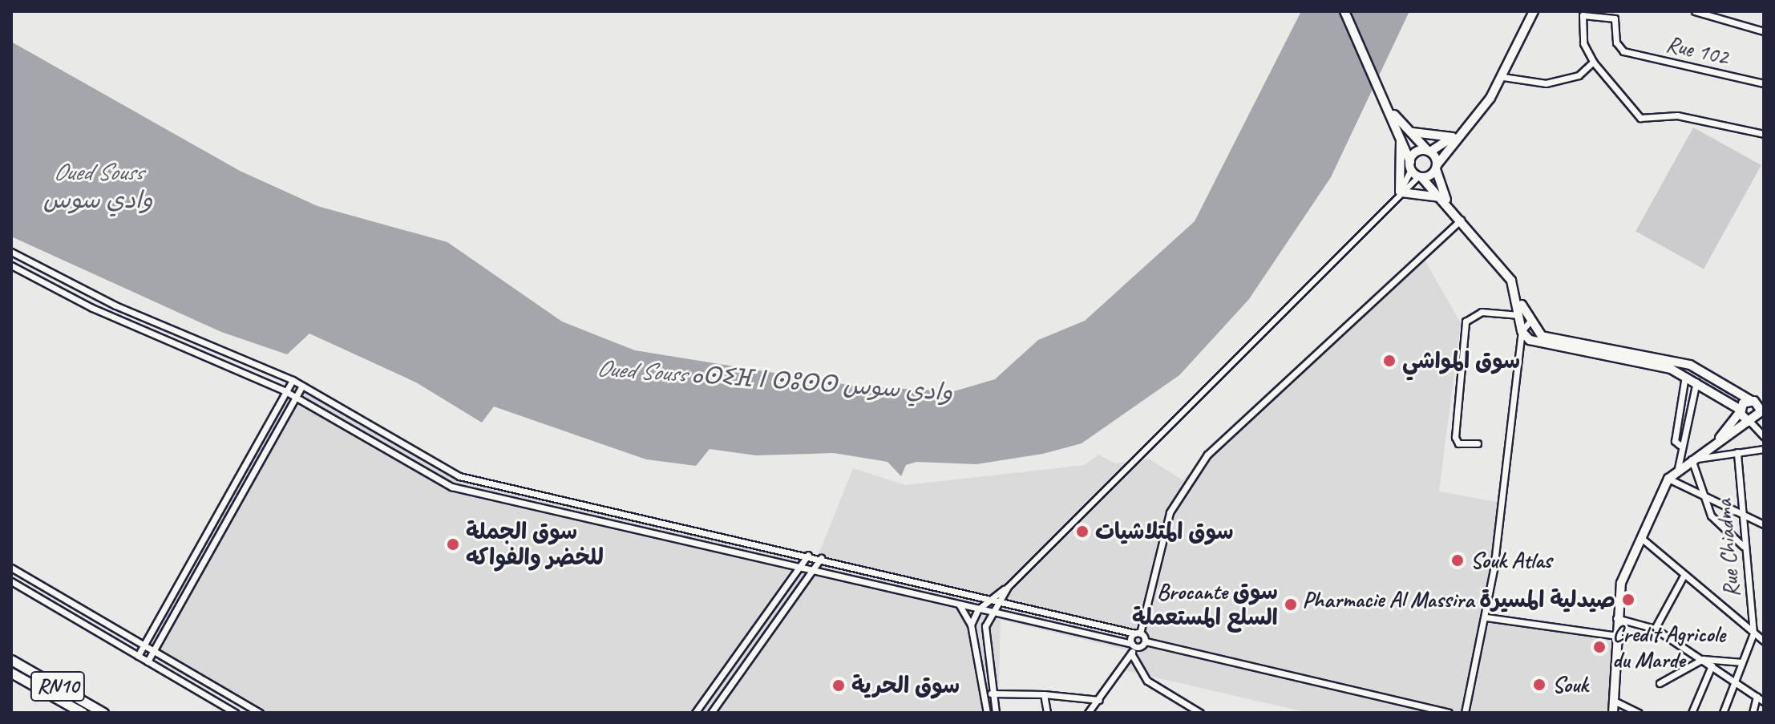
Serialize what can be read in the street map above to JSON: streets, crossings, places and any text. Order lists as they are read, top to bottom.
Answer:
{
  "streets": {
    "main road": ["RN10"],
    "street": ["Rue 102", "Rue Chiadma"]
  },
  "water": ["Oued Souss وادي سوس", "Oued Souss ⴰⵙⵉⴼ ⵏ ⵙⵓⵙⵙ وادي سوس"],
  "places": [
    "سوق المواشي",
    "سوق المتلاشيات",
    "سوق الجملة للخضر والفواكه",
    "Souk Atlas",
    "Pharmacie Al Massira صيدلية المسيرة",
    "Brocante سوق السلع المستعملة",
    "Credit Agricole du Marde",
    "Souk",
    "سوق الحرية"
  ]
}
